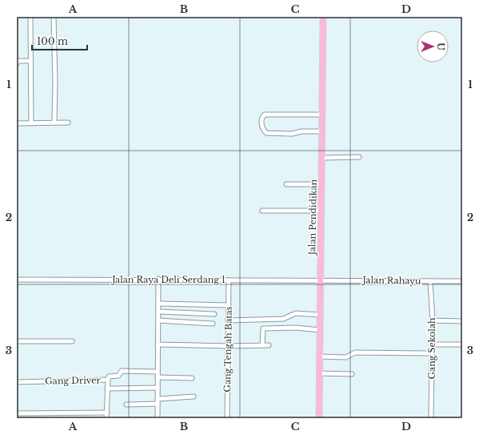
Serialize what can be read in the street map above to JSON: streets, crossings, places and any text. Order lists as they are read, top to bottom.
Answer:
{
  "streets": {
    "main road": ["Jalan Pendidikan"],
    "street": [
      "Jalan Raya Deli Serdang 1",
      "Jalan Rahayu",
      "Gang Sekolah",
      "Gang Tengah Batas",
      "Gang Driver"
    ]
  },
  "crossings": [
    ["Jalan Pendidikan", "Jalan Raya Deli Serdang 1"],
    ["Jalan Pendidikan", "Jalan Rahayu"],
    ["Jalan Raya Deli Serdang 1", "Jalan Rahayu"],
    ["Jalan Raya Deli Serdang 1", "Gang Tengah Batas"],
    ["Jalan Rahayu", "Gang Sekolah"]
  ],
  "scale_bar": "100 m",
  "north": "right",
  "grid": {
    "columns": [
      "A",
      "B",
      "C",
      "D"
    ],
    "rows": ["1", "2", "3"]
  }
}
